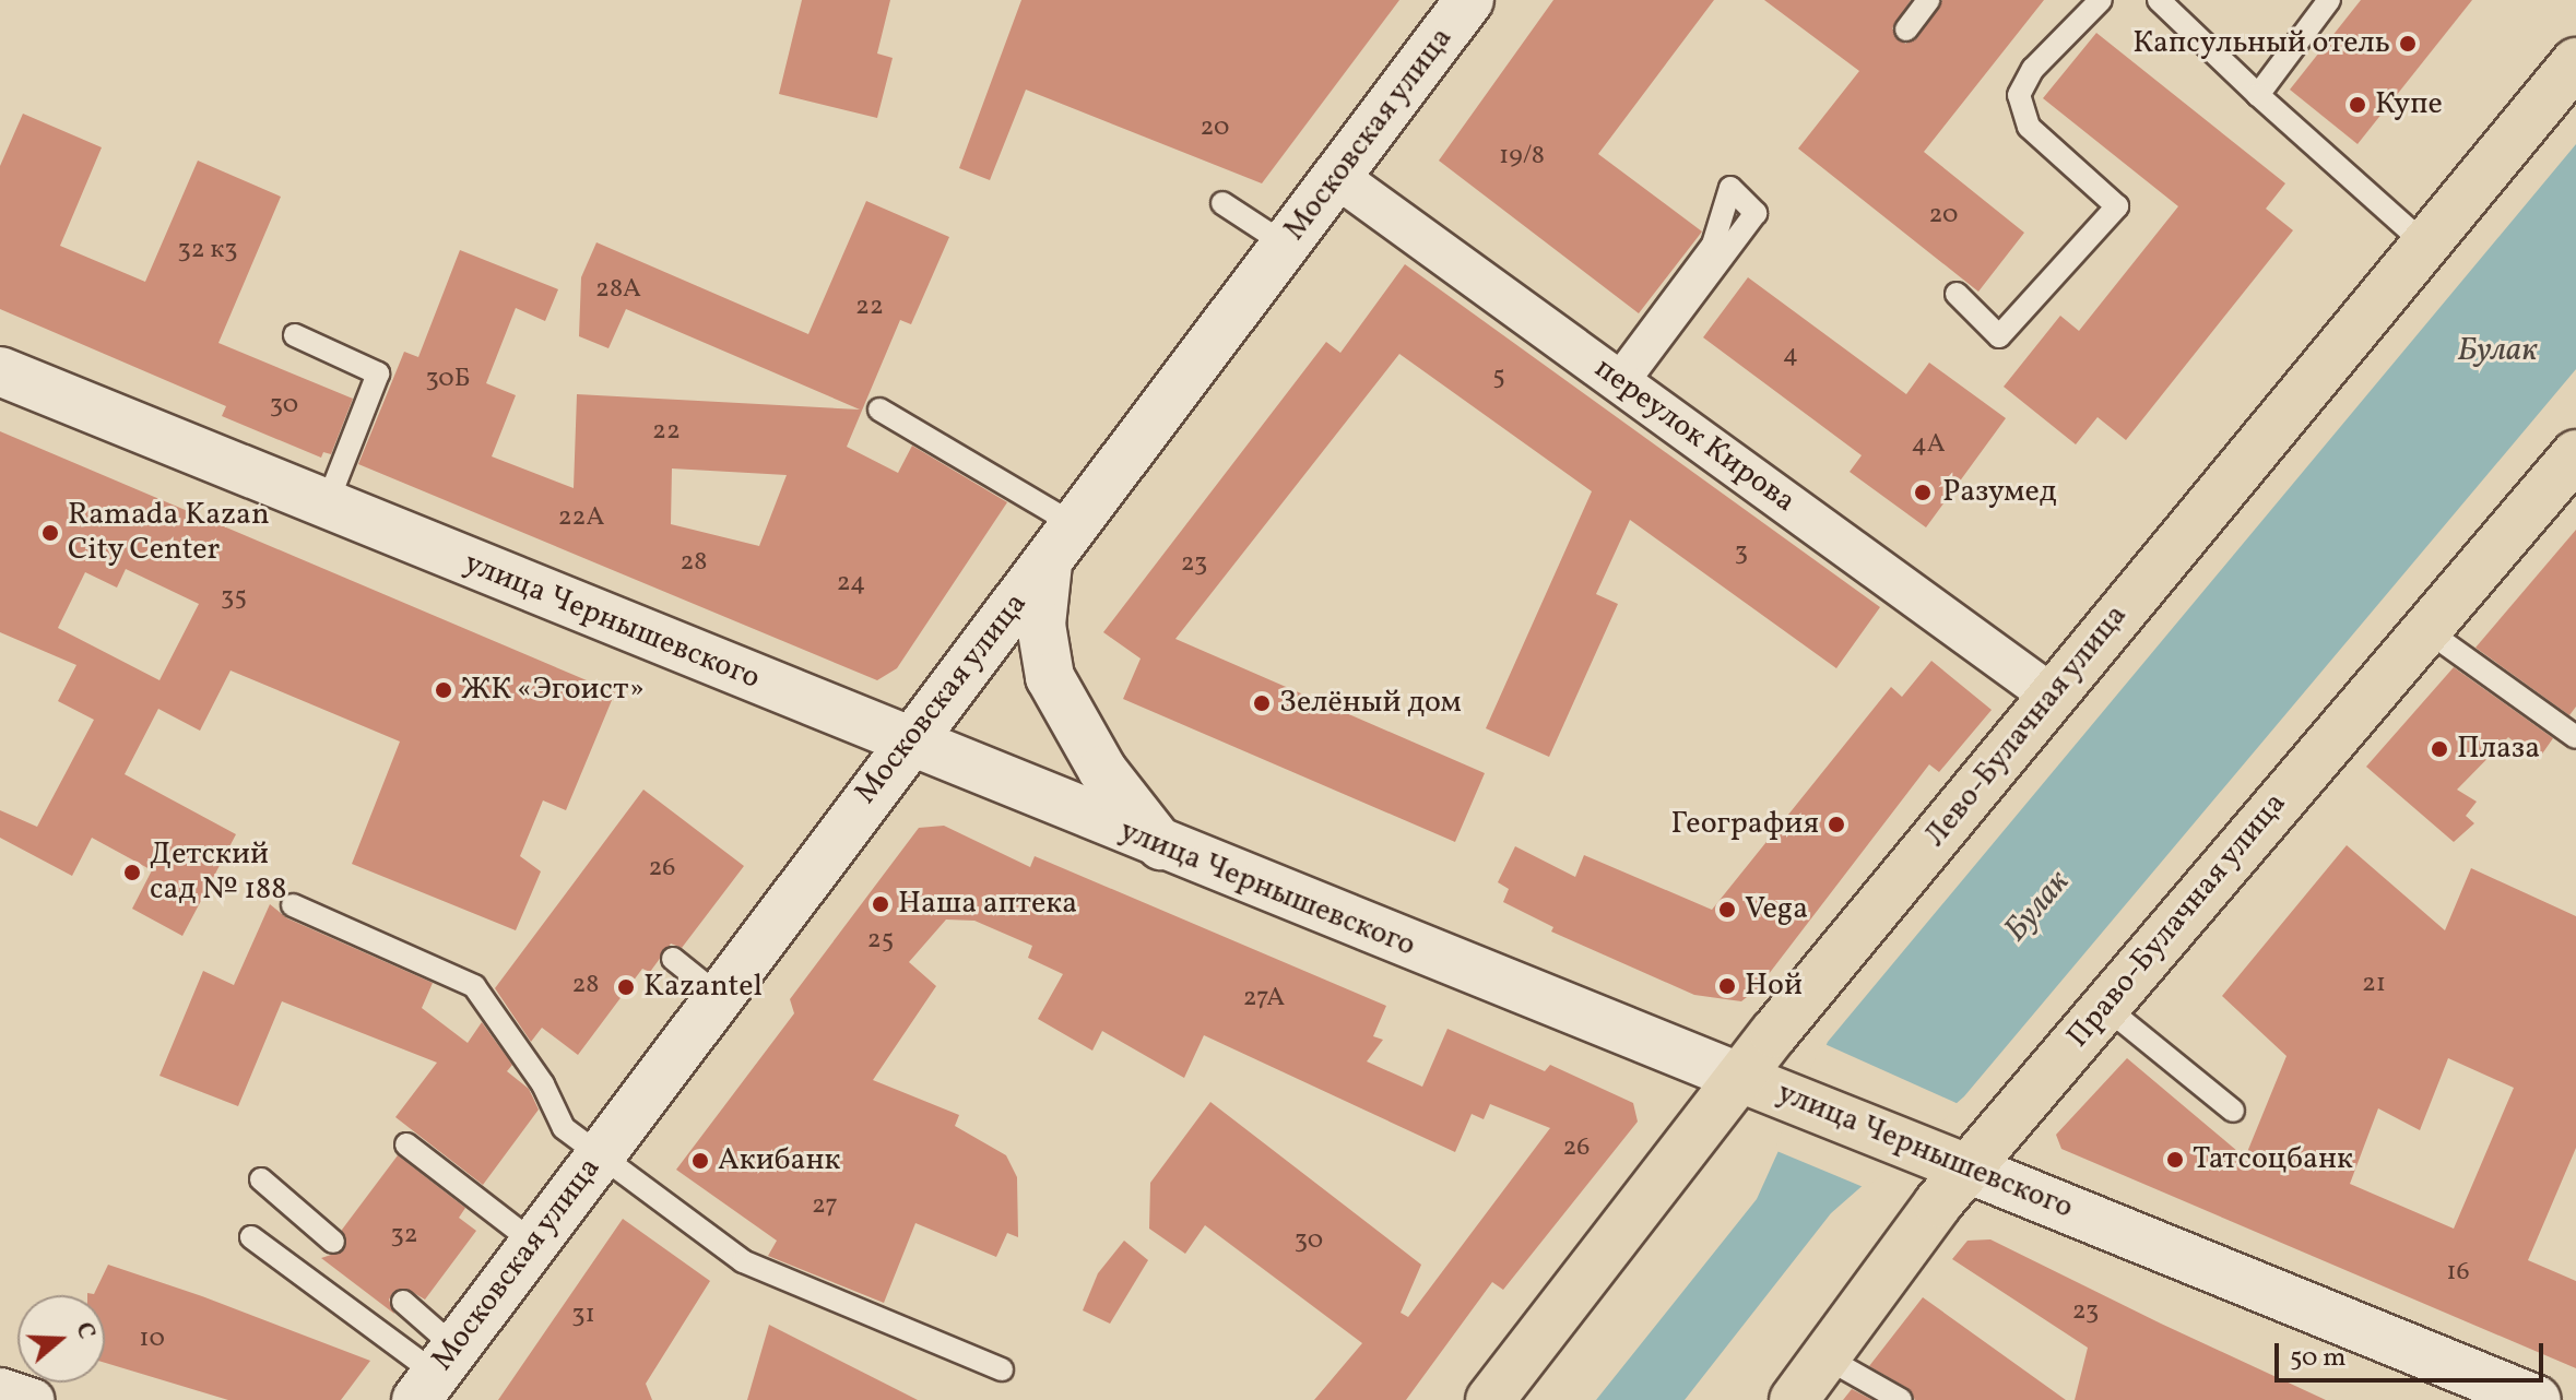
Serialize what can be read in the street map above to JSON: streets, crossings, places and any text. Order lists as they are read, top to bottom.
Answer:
{
  "streets": {
    "main road": [
      "Московская улица",
      "улица Чернышевского",
      "Лево-Булачная улица",
      "Право-Булачная улица"
    ],
    "street": ["переулок Кирова"]
  },
  "crossings": [
    ["Московская улица", "переулок Кирова"],
    ["Московская улица", "улица Чернышевского"],
    ["переулок Кирова", "Лево-Булачная улица"],
    ["улица Чернышевского", "Лево-Булачная улица"],
    ["улица Чернышевского", "Право-Булачная улица"]
  ],
  "water": ["Булак"],
  "places": [
    "Капсульный отель",
    "Купе",
    "Разумед",
    "Ramada Kazan City Center",
    "ЖК «Эгоист»",
    "Зелёный дом",
    "Плаза",
    "География",
    "Детский сад № 188",
    "Наша аптека",
    "Vega",
    "Ной",
    "Kazantel",
    "Татсоцбанк",
    "Акибанк"
  ],
  "house_numbers": [
    "20",
    "19/8",
    "20",
    "32 к3",
    "28А",
    "22",
    "4",
    "5",
    "30Б",
    "30",
    "22",
    "4А",
    "22А",
    "3",
    "28",
    "23",
    "24",
    "35",
    "26",
    "25",
    "21",
    "28",
    "27А",
    "26",
    "27",
    "32",
    "30",
    "16",
    "23",
    "31",
    "10"
  ],
  "scale_bar": "50 m",
  "north": "right"
}
